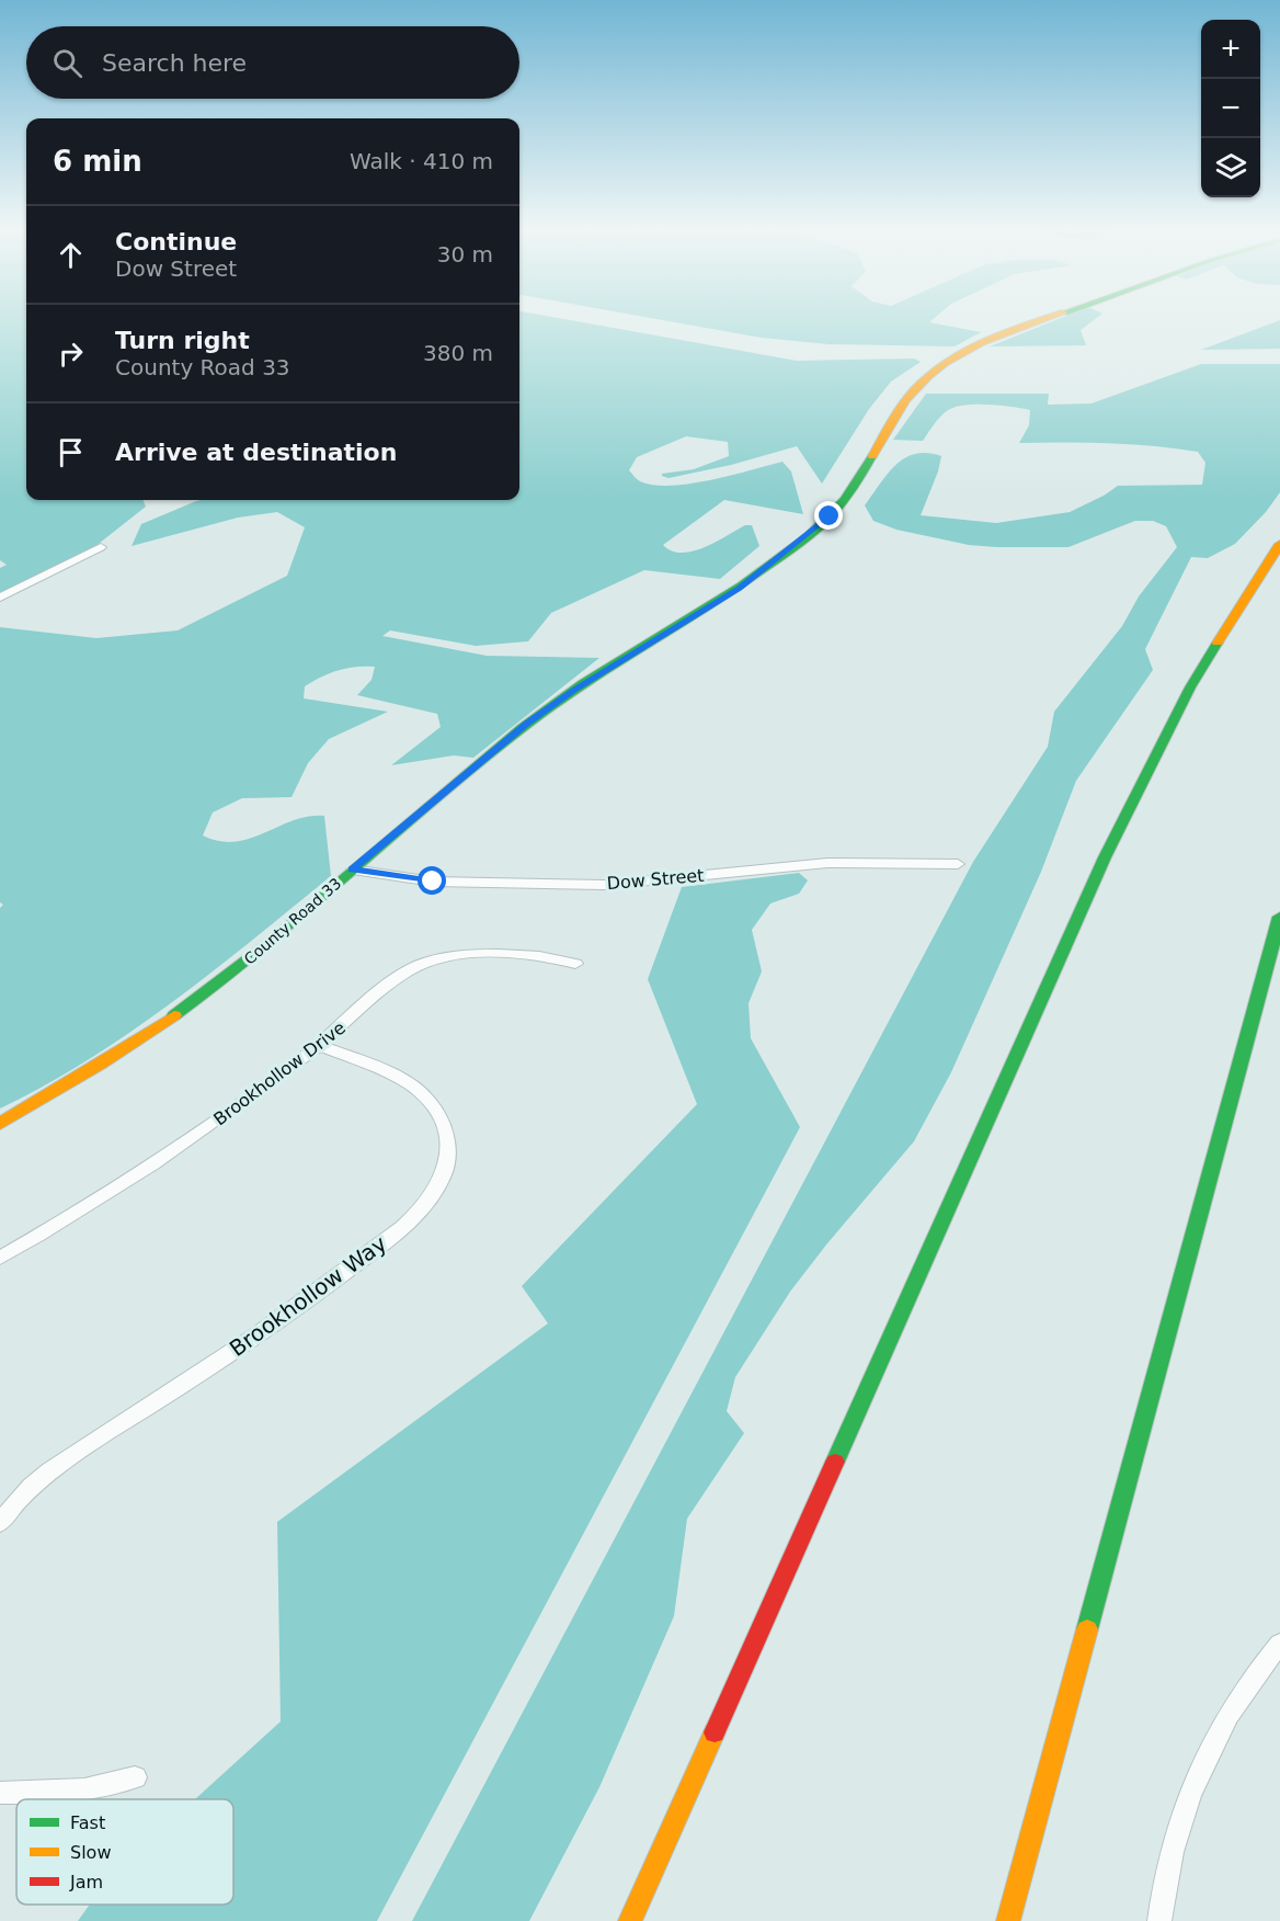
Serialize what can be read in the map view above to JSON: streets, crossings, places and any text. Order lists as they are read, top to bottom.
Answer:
{
  "streets": {
    "main road": ["County Road 33"],
    "street": ["Dow Street", "Brookhollow Drive", "Brookhollow Way"]
  },
  "crossings": [
    ["Dow Street", "County Road 33"],
    ["Brookhollow Drive", "Brookhollow Way"]
  ],
  "legend": ["Fast", "Slow", "Jam"],
  "page": {
    "map_buttons": ["+", "−"],
    "search": "Search here",
    "heading": ["6 min", "Walk · 410 m"],
    "list": [
      ["Continue", "Dow Street", "30 m"],
      ["Turn right", "County Road 33", "380 m"],
      "Arrive at destination"
    ]
  }
}
